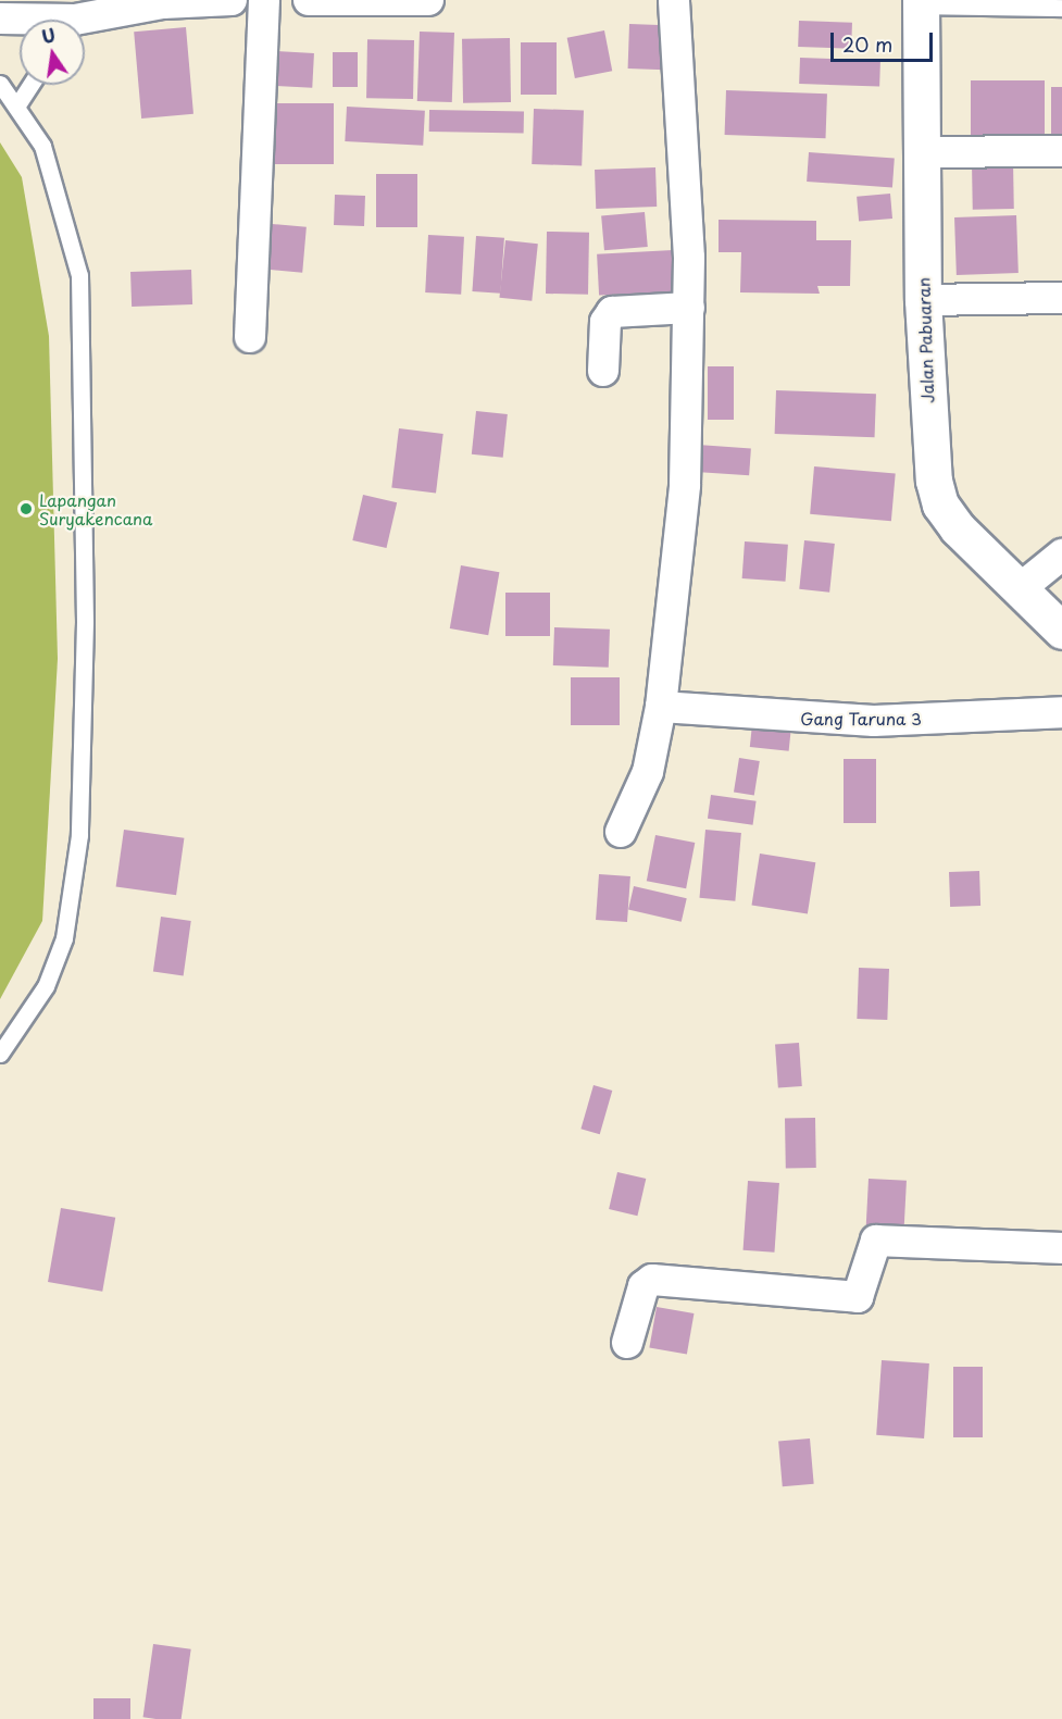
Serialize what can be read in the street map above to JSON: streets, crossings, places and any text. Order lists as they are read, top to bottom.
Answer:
{
  "streets": {
    "street": ["Jalan Pabuaran", "Gang Taruna 3"]
  },
  "places": ["Lapangan Suryakencana"],
  "scale_bar": "20 m",
  "north": "top"
}
